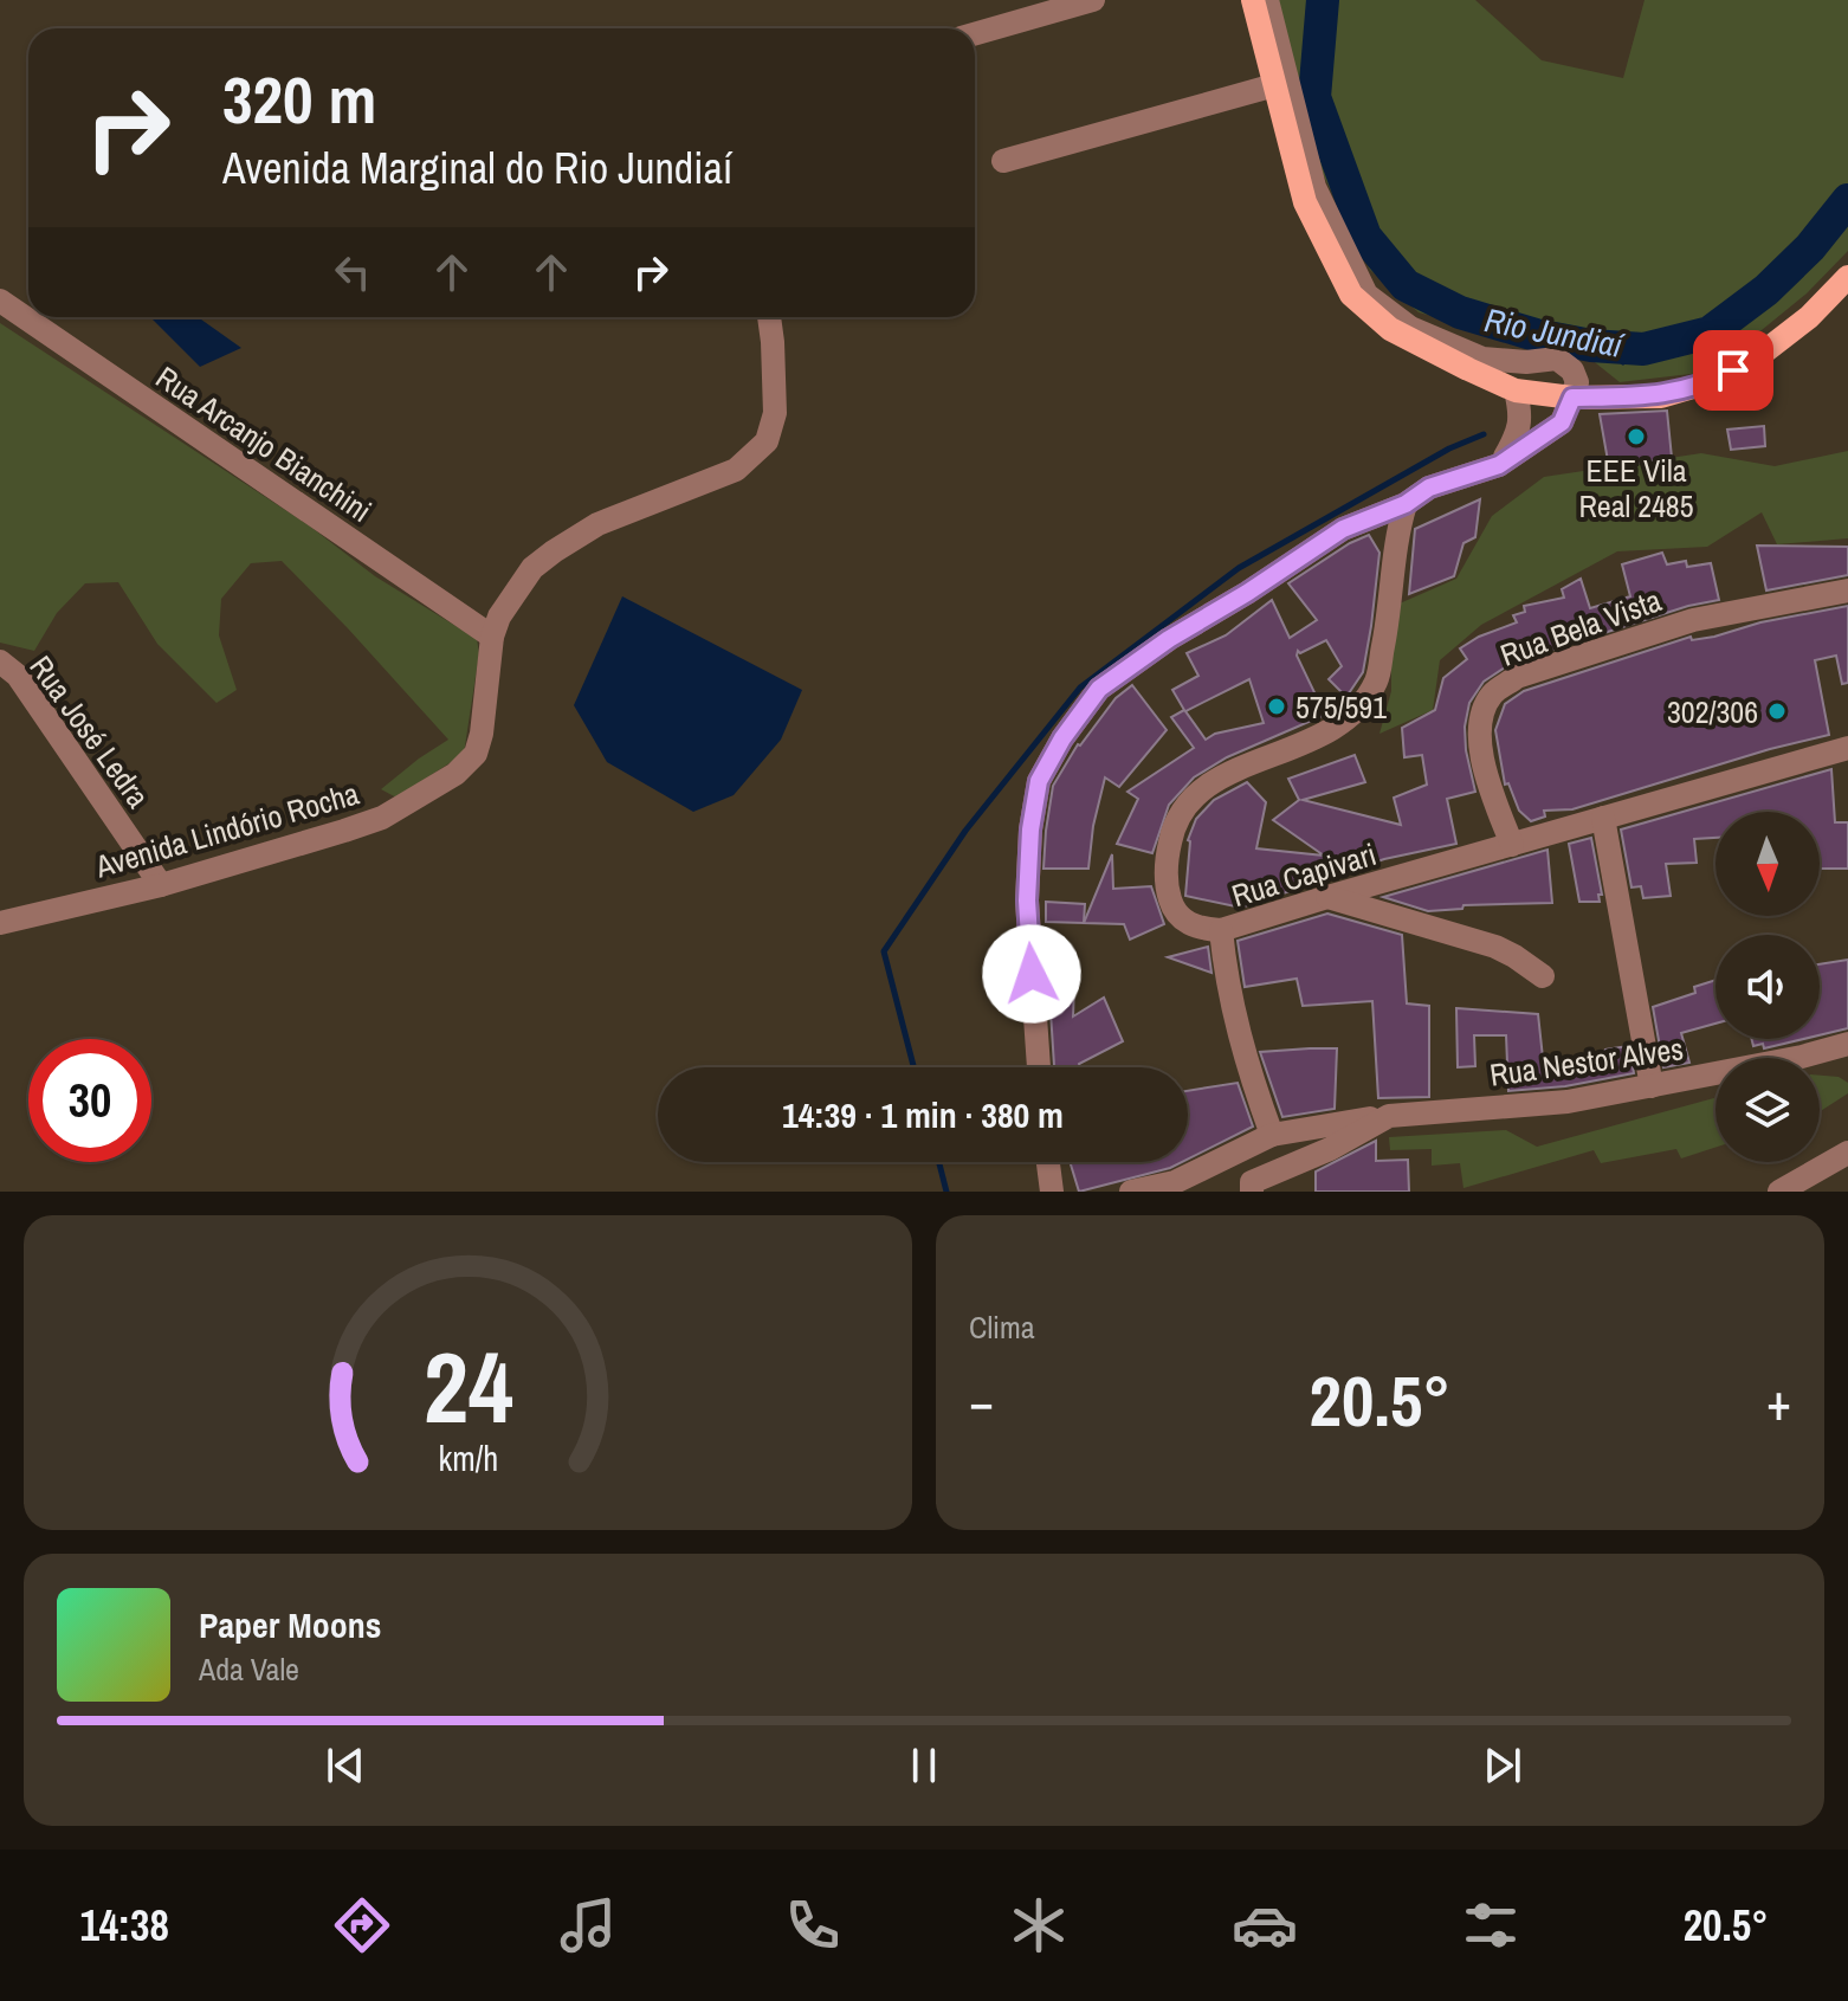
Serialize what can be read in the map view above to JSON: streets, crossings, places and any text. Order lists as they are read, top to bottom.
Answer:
{
  "streets": {
    "street": [
      "Rua Arcanjo Bianchini",
      "Rua Bela Vista",
      "Rua José Ledra",
      "Avenida Lindório Rocha",
      "Rua Capivari",
      "Rua Nestor Alves"
    ]
  },
  "crossings": [
    ["Rua Arcanjo Bianchini", "Avenida Lindório Rocha"],
    ["Rua Bela Vista", "Rua Capivari"],
    ["Rua José Ledra", "Avenida Lindório Rocha"]
  ],
  "water": ["Rio Jundiaí"],
  "places": ["EEE Vila Real 2485", "575/591", "302/306"],
  "north": "bottom",
  "page": {
    "turn": ["320 m", "Avenida Marginal do Rio Jundiaí"],
    "limit": "30",
    "trip": "14:39 · 1 min · 380 m",
    "tile": "Clima",
    "heat": ["−", "20.5°", "+"],
    "song": ["Paper Moons", "Ada Vale"],
    "tabs": ["14:38", "20.5°"],
    "gauge": ["24", "km/h"]
  }
}
